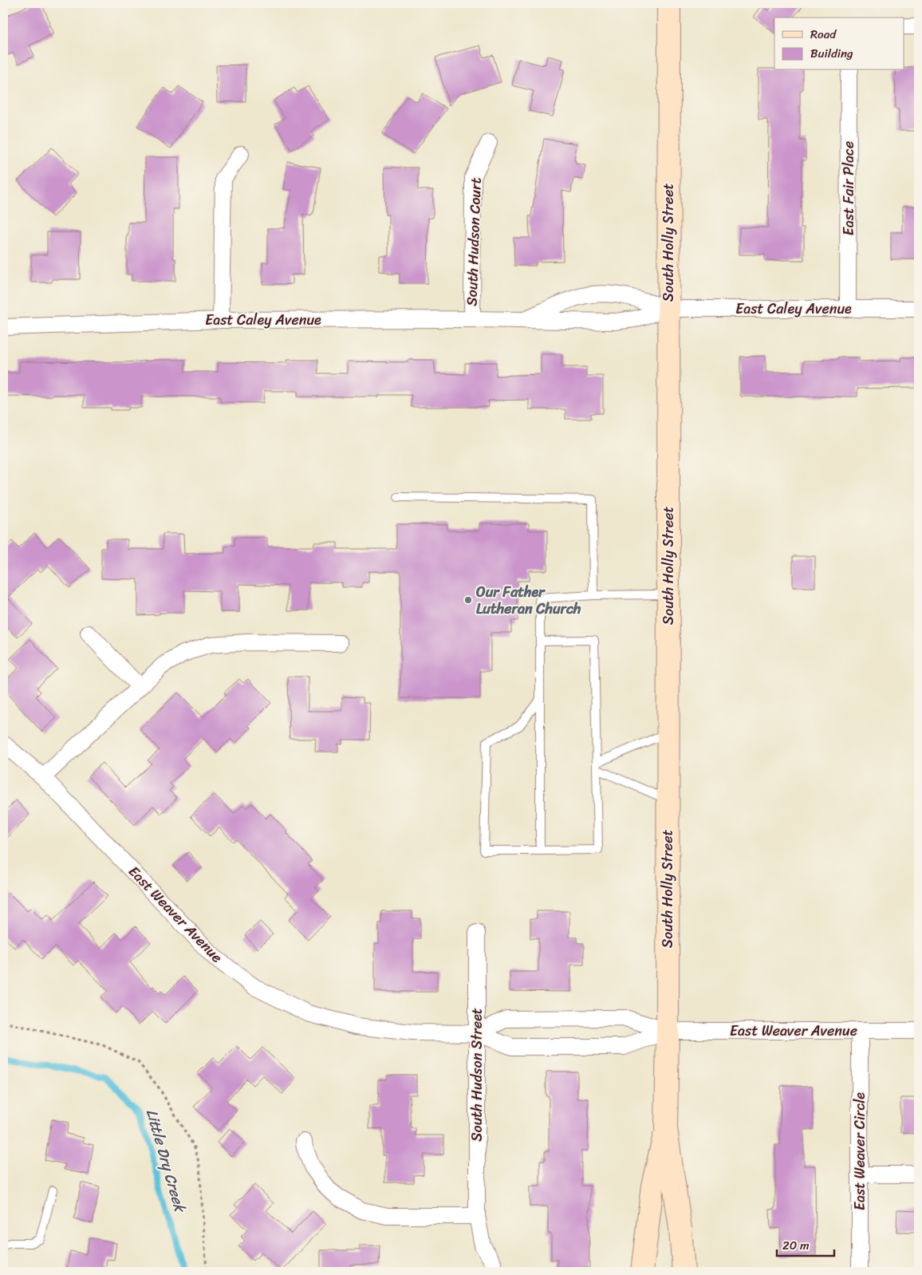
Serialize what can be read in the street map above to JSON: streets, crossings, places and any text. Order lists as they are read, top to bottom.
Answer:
{
  "streets": {
    "main road": ["South Holly Street"],
    "street": [
      "East Fair Place",
      "South Hudson Court",
      "East Caley Avenue",
      "East Weaver Avenue",
      "South Hudson Street",
      "East Weaver Circle"
    ]
  },
  "crossings": [
    ["East Fair Place", "East Caley Avenue"],
    ["South Hudson Court", "East Caley Avenue"],
    ["South Holly Street", "East Caley Avenue"],
    ["South Holly Street", "East Weaver Avenue"],
    ["East Weaver Avenue", "South Hudson Street"],
    ["East Weaver Avenue", "East Weaver Circle"]
  ],
  "water": ["Little Dry Creek"],
  "places": ["Our Father Lutheran Church"],
  "legend": ["Road", "Building"],
  "scale_bar": "20 m"
}
